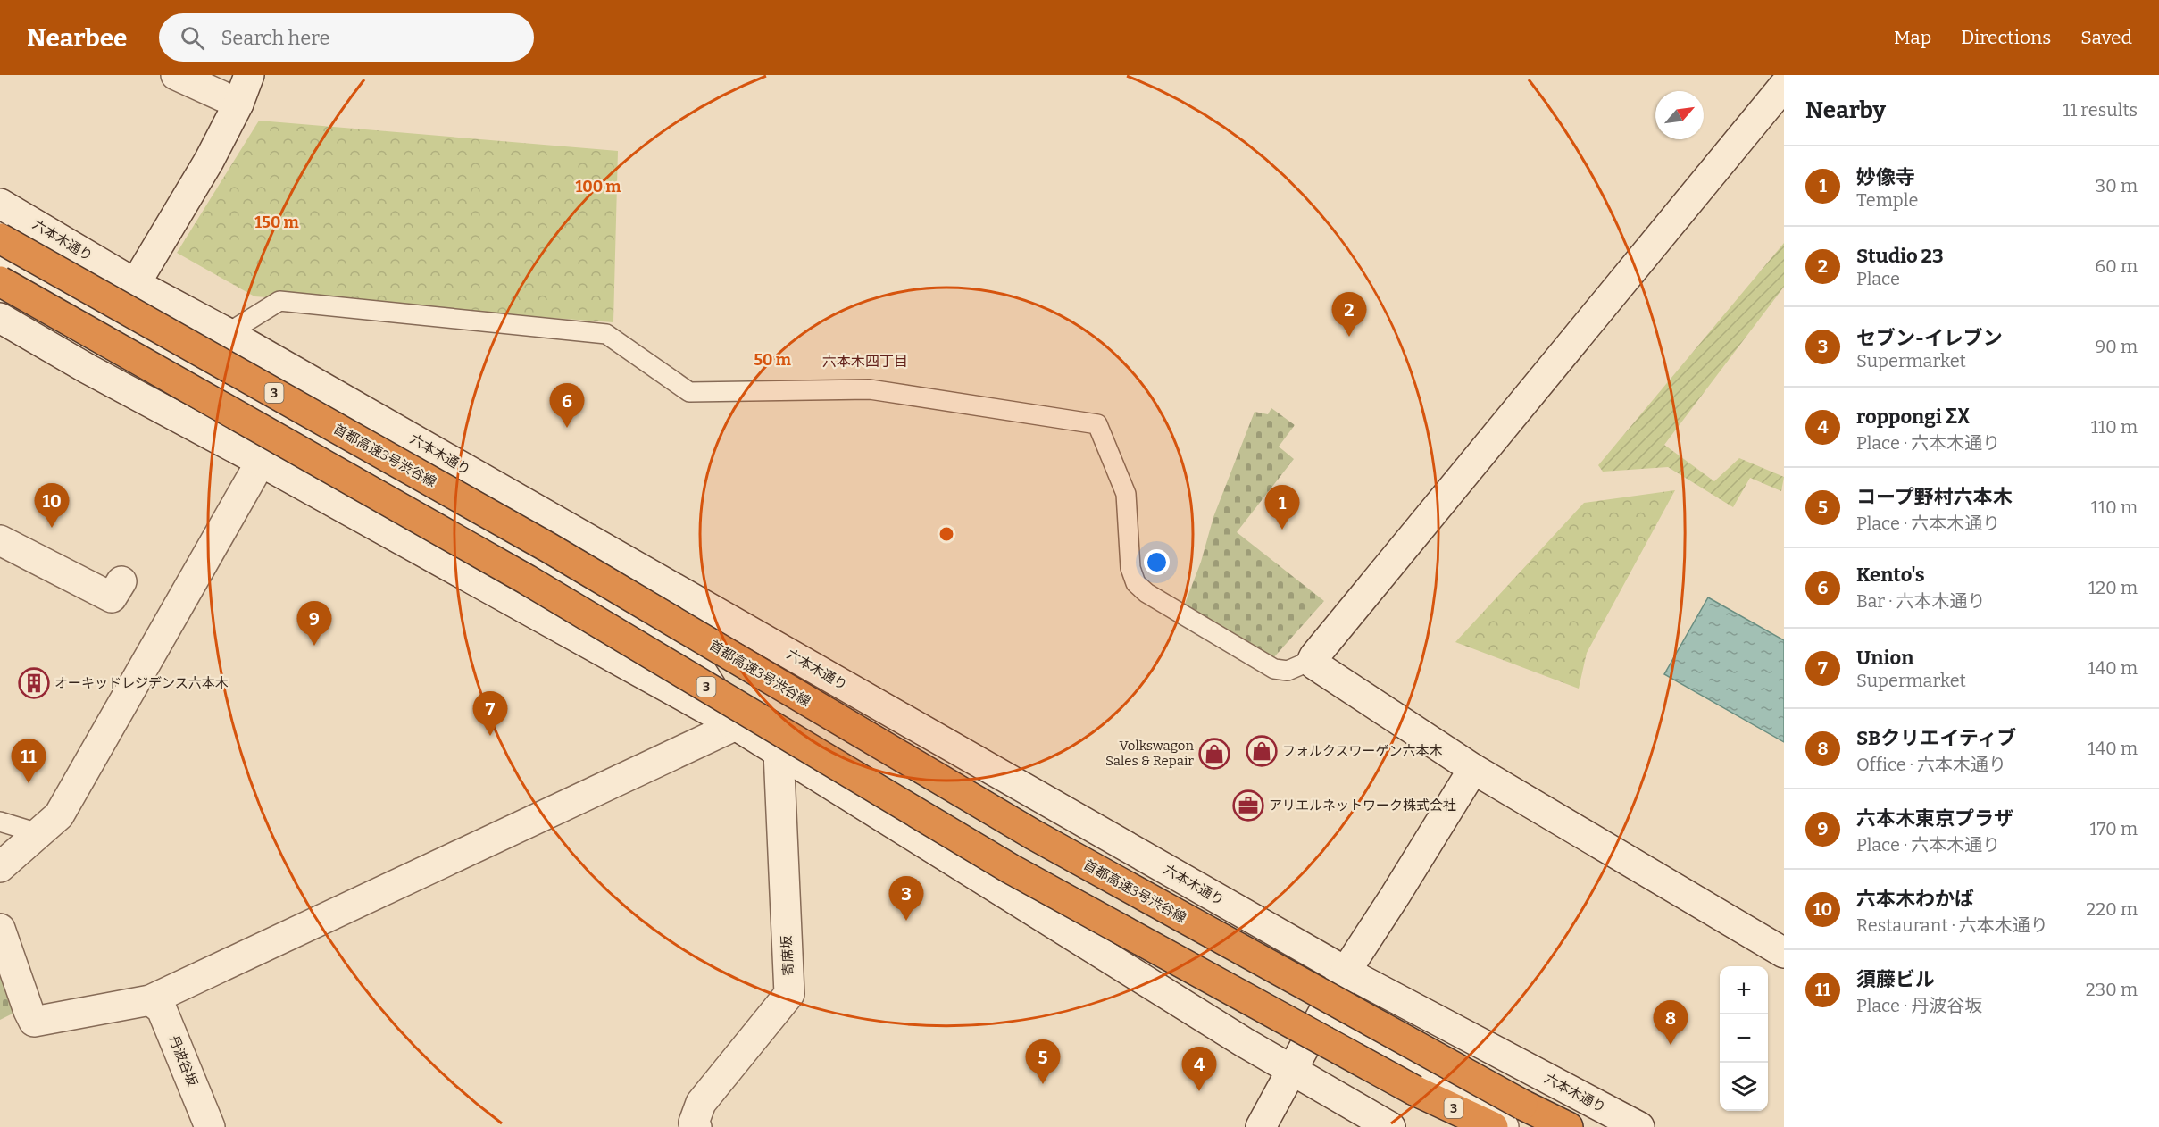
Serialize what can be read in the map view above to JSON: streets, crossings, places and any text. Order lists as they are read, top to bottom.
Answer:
{
  "streets": {
    "highway": ["3", "首都高速3号渋谷線"],
    "street": ["六本木通り", "寄席坂", "丹波谷坂"]
  },
  "crossings": [
    ["3", "首都高速3号渋谷線"]
  ],
  "districts": ["六本木四丁目"],
  "places": {
    "building": ["オーキッドレジデンス六本木"],
    "shop": ["フォルクスワーゲン六本木", "Volkswagon Sales & Repair"],
    "office": ["アリエルネットワーク株式会社"]
  },
  "north": "top right",
  "page": {
    "header": "Nearbee",
    "search": "Search here",
    "nav": ["Map", "Directions", "Saved"],
    "heading": ["Nearby", "11 results"],
    "list": [
      {
        "mark": "1",
        "name": "妙像寺",
        "note": "Temple",
        "value": "30 m"
      },
      {
        "mark": "2",
        "name": "Studio 23",
        "note": "Place",
        "value": "60 m"
      },
      {
        "mark": "3",
        "name": "セブン-イレブン",
        "note": "Supermarket",
        "value": "90 m"
      },
      {
        "mark": "4",
        "name": "roppongi ΣΧ",
        "note": "Place · 六本木通り",
        "value": "110 m"
      },
      {
        "mark": "5",
        "name": "コープ野村六本木",
        "note": "Place · 六本木通り",
        "value": "110 m"
      },
      {
        "mark": "6",
        "name": "Kento's",
        "note": "Bar · 六本木通り",
        "value": "120 m"
      },
      {
        "mark": "7",
        "name": "Union",
        "note": "Supermarket",
        "value": "140 m"
      },
      {
        "mark": "8",
        "name": "SBクリエイティブ",
        "note": "Office · 六本木通り",
        "value": "140 m"
      },
      {
        "mark": "9",
        "name": "六本木東京プラザ",
        "note": "Place · 六本木通り",
        "value": "170 m"
      },
      {
        "mark": "10",
        "name": "六本木わかば",
        "note": "Restaurant · 六本木通り",
        "value": "220 m"
      },
      {
        "mark": "11",
        "name": "須藤ビル",
        "note": "Place · 丹波谷坂",
        "value": "230 m"
      }
    ],
    "pins": [
      "2",
      "6",
      "10",
      "1",
      "9",
      "7",
      "11",
      "3",
      "8",
      "5",
      "4"
    ],
    "map_buttons": ["+", "−"]
  },
  "rings": ["100 m", "150 m", "50 m"]
}
